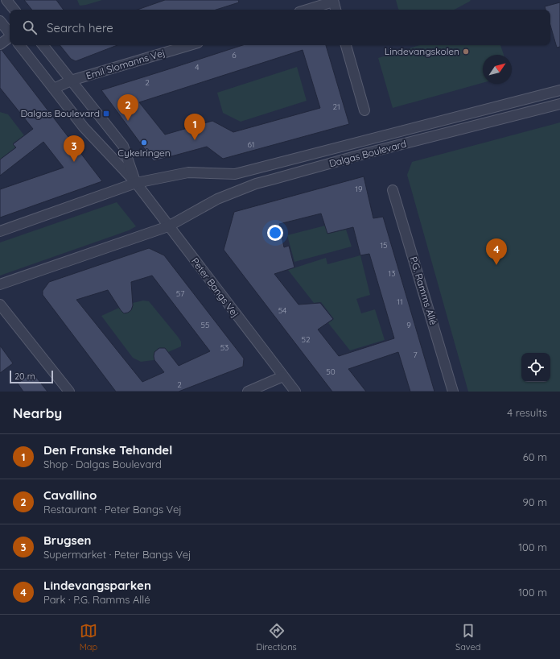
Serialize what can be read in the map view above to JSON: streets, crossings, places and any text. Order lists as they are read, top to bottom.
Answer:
{
  "streets": {
    "street": [
      "Emil Slomanns Vej",
      "Dalgas Boulevard",
      "Peter Bangs Vej",
      "P.G. Ramms Allé"
    ]
  },
  "crossings": [
    ["Emil Slomanns Vej", "Peter Bangs Vej"],
    ["Dalgas Boulevard", "Peter Bangs Vej"]
  ],
  "places": {
    "other": ["Lindevangskolen", "Cykelringen"],
    "transit": ["Dalgas Boulevard"]
  },
  "house_numbers": [
    "6",
    "4",
    "2",
    "21",
    "61",
    "19",
    "15",
    "13",
    "57",
    "11",
    "54",
    "55",
    "9",
    "52",
    "53",
    "7",
    "50",
    "2"
  ],
  "scale_bar": "20 m",
  "north": "top right",
  "page": {
    "search": "Search here",
    "pins": [
      "2",
      "1",
      "3",
      "4"
    ],
    "scale": "20 m",
    "heading": ["Nearby", "4 results"],
    "list": [
      {
        "mark": "1",
        "name": "Den Franske Tehandel",
        "note": "Shop · Dalgas Boulevard",
        "value": "60 m"
      },
      {
        "mark": "2",
        "name": "Cavallino",
        "note": "Restaurant · Peter Bangs Vej",
        "value": "90 m"
      },
      {
        "mark": "3",
        "name": "Brugsen",
        "note": "Supermarket · Peter Bangs Vej",
        "value": "100 m"
      },
      {
        "mark": "4",
        "name": "Lindevangsparken",
        "note": "Park · P.G. Ramms Allé",
        "value": "100 m"
      }
    ],
    "nav": ["Map", "Directions", "Saved"]
  }
}
